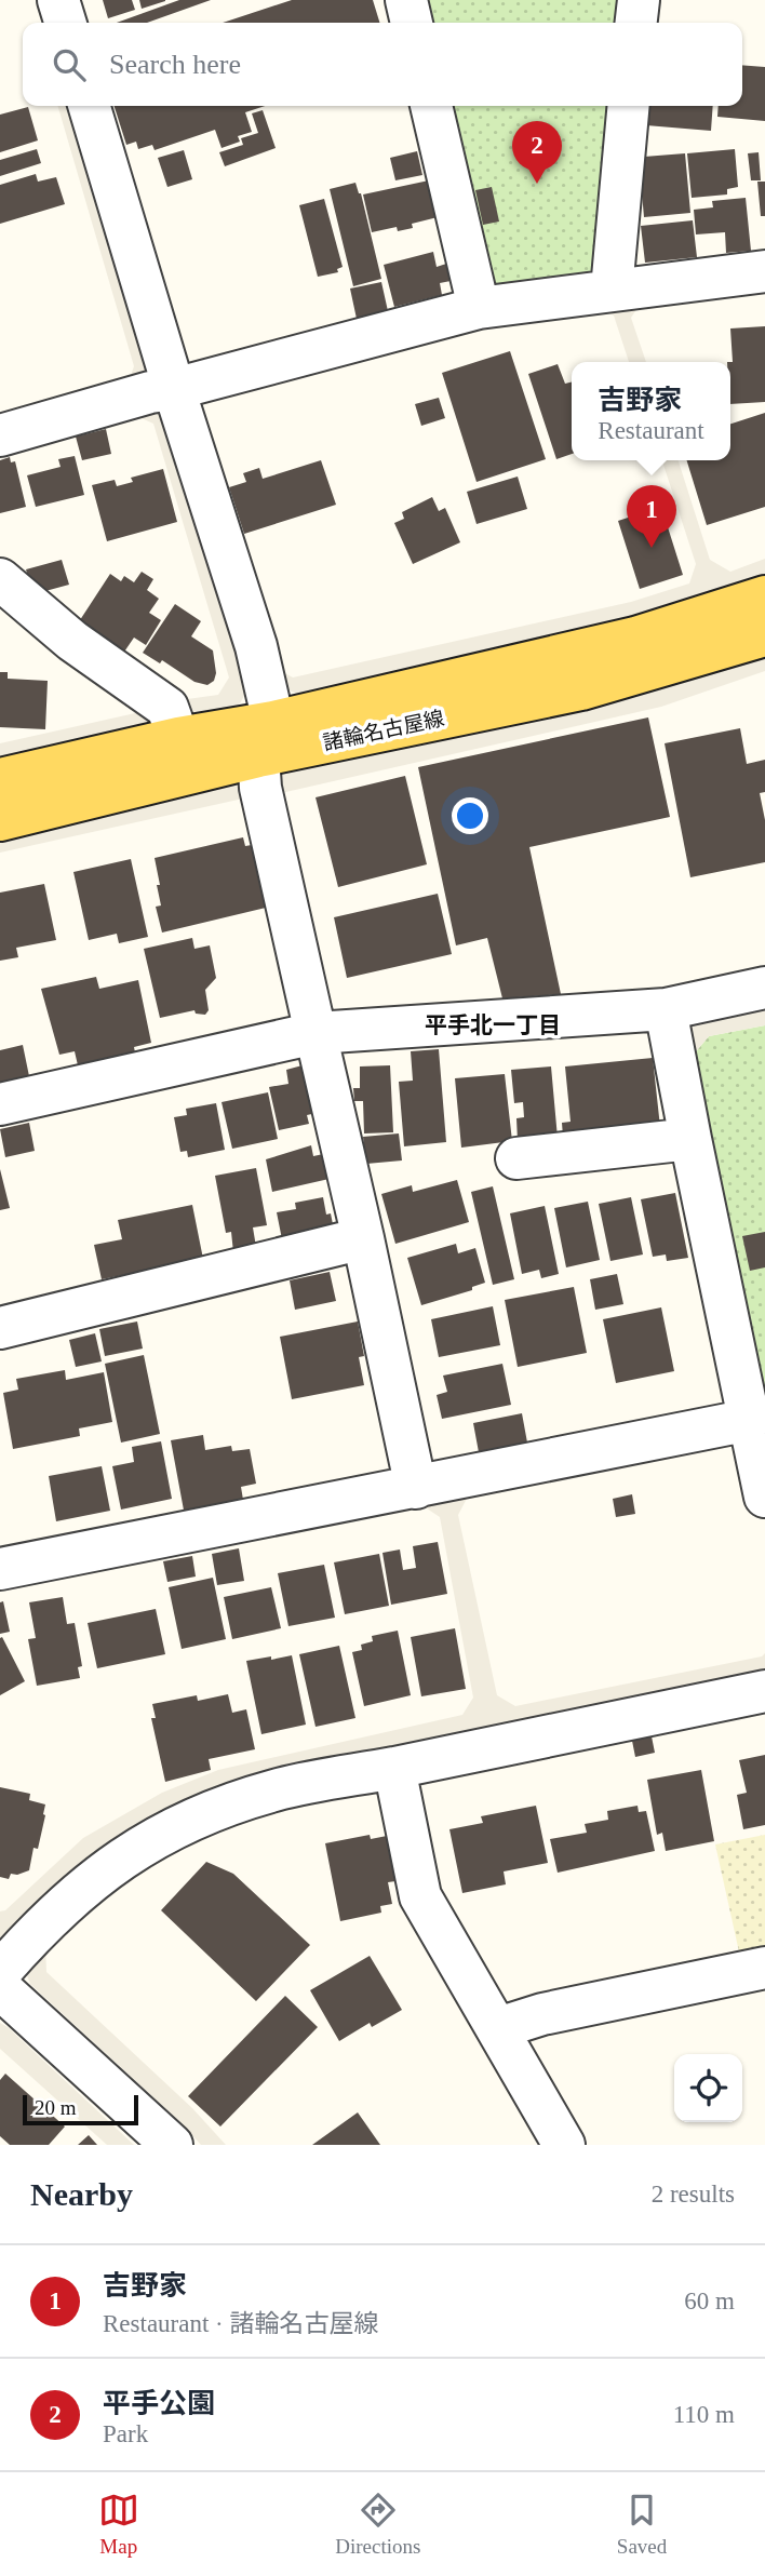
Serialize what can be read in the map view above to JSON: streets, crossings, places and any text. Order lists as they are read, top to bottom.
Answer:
{
  "streets": {
    "main road": ["諸輪名古屋線"]
  },
  "districts": ["平手北一丁目"],
  "scale_bar": "20 m",
  "page": {
    "search": "Search here",
    "pins": ["2", "1"],
    "popup": ["吉野家", "Restaurant"],
    "scale": "20 m",
    "heading": ["Nearby", "2 results"],
    "list": [
      {
        "mark": "1",
        "name": "吉野家",
        "note": "Restaurant · 諸輪名古屋線",
        "value": "60 m"
      },
      {
        "mark": "2",
        "name": "平手公園",
        "note": "Park",
        "value": "110 m"
      }
    ],
    "nav": ["Map", "Directions", "Saved"]
  }
}
